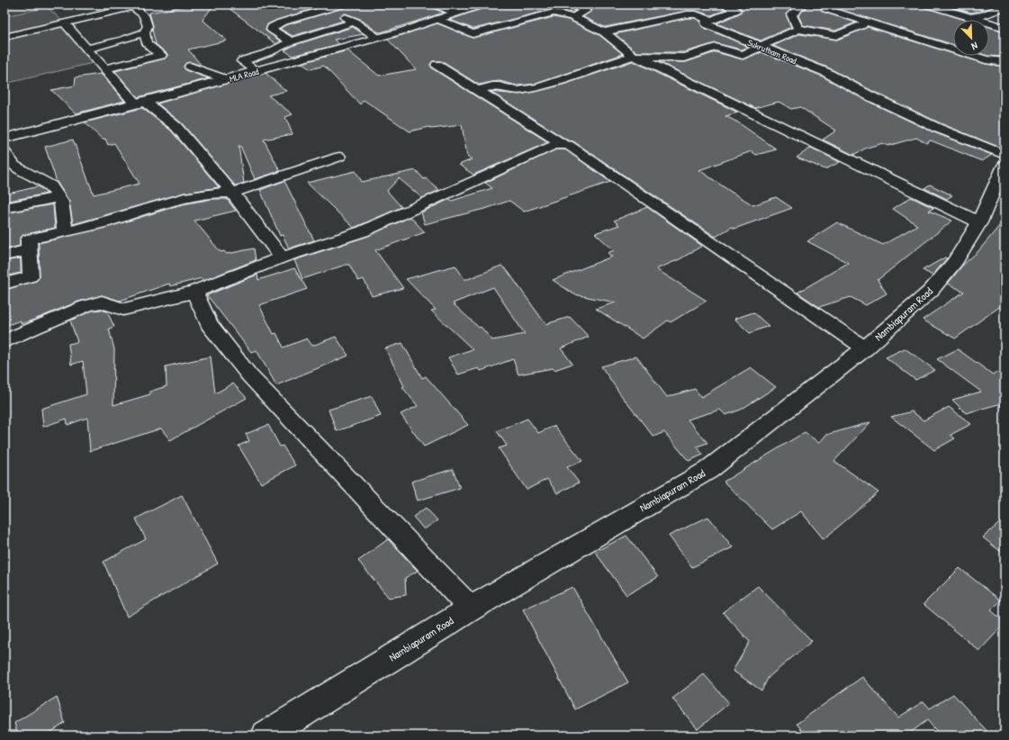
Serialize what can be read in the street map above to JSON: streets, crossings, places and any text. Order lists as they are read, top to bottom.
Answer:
{
  "streets": {
    "street": ["Sukrutham Road", "MLA Road", "Nambiapuram Road"]
  },
  "north": "bottom right"
}
